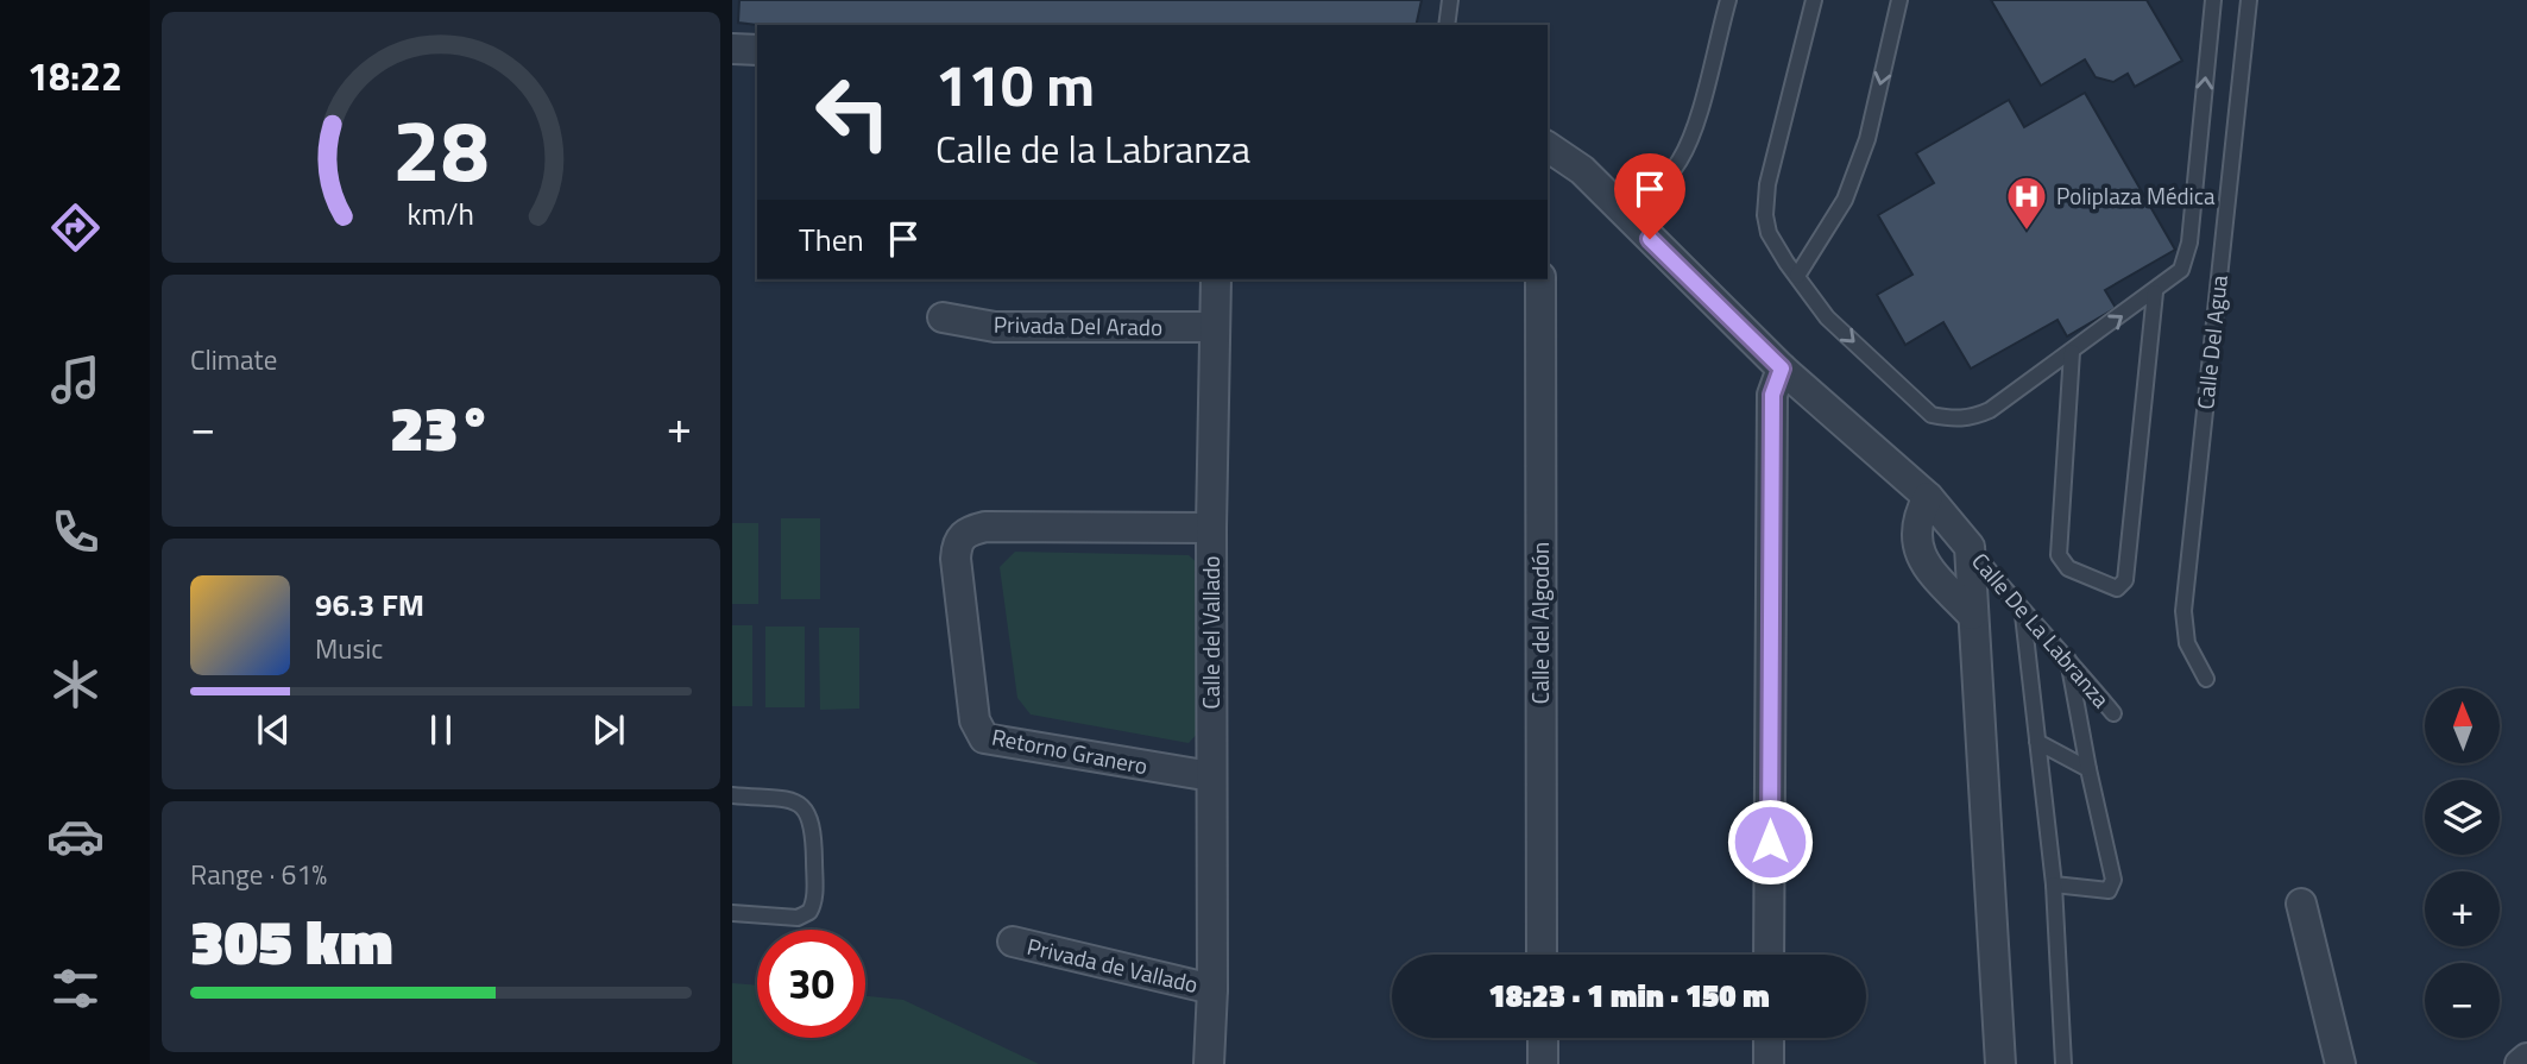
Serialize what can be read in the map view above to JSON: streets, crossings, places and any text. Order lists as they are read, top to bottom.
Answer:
{
  "streets": {
    "street": [
      "Privada Del Arado",
      "Calle del Algodón",
      "Calle De La Labranza",
      "Calle del Vallado",
      "Retorno Granero",
      "Privada de Vallado"
    ],
    "lane": ["Calle Del Agua"]
  },
  "crossings": [
    ["Privada Del Arado", "Calle del Vallado"],
    ["Calle del Vallado", "Retorno Granero"],
    ["Calle del Vallado", "Privada de Vallado"]
  ],
  "places": {
    "hospital": ["Poliplaza Médica"]
  },
  "north": "top",
  "page": {
    "tabs": "18:22",
    "turn": ["110 m", "Calle de la Labranza"],
    "then": "Then",
    "tile": [
      "Climate",
      ["Range · 61%", "305 km"]
    ],
    "heat": ["−", "23°", "+"],
    "song": ["96.3 FM", "Music"],
    "map_buttons": ["+", "−"],
    "limit": "30",
    "trip": "18:23 · 1 min · 150 m",
    "gauge": ["28", "km/h"]
  }
}
